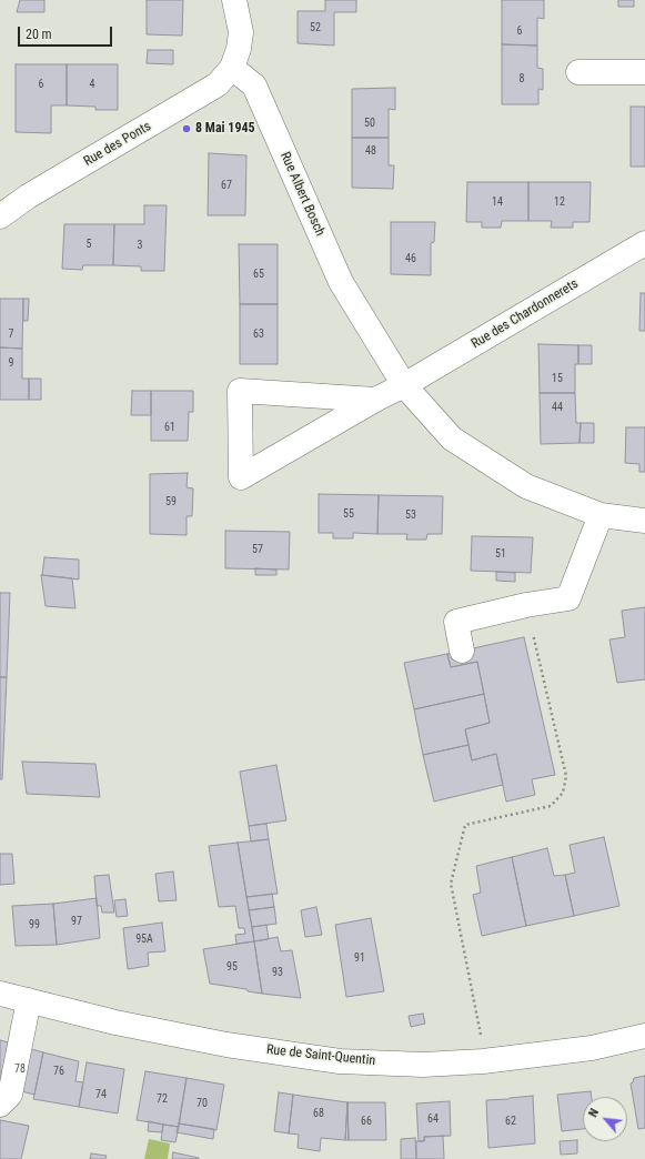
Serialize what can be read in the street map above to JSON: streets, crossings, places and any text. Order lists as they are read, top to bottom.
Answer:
{
  "streets": {
    "street": [
      "Rue des Ponts",
      "Rue Albert Bosch",
      "Rue des Chardonnerets",
      "Rue de Saint-Quentin"
    ]
  },
  "crossings": [
    ["Rue des Ponts", "Rue Albert Bosch"],
    ["Rue Albert Bosch", "Rue des Chardonnerets"]
  ],
  "places": ["8 Mai 1945"],
  "house_numbers": [
    "52",
    "6",
    "8",
    "6",
    "4",
    "50",
    "48",
    "67",
    "14",
    "12",
    "5",
    "3",
    "46",
    "65",
    "7",
    "63",
    "9",
    "15",
    "44",
    "61",
    "59",
    "55",
    "53",
    "57",
    "51",
    "97",
    "99",
    "95A",
    "91",
    "95",
    "93",
    "78",
    "76",
    "74",
    "72",
    "70",
    "68",
    "64",
    "66",
    "62"
  ],
  "scale_bar": "20 m",
  "north": "top left"
}
